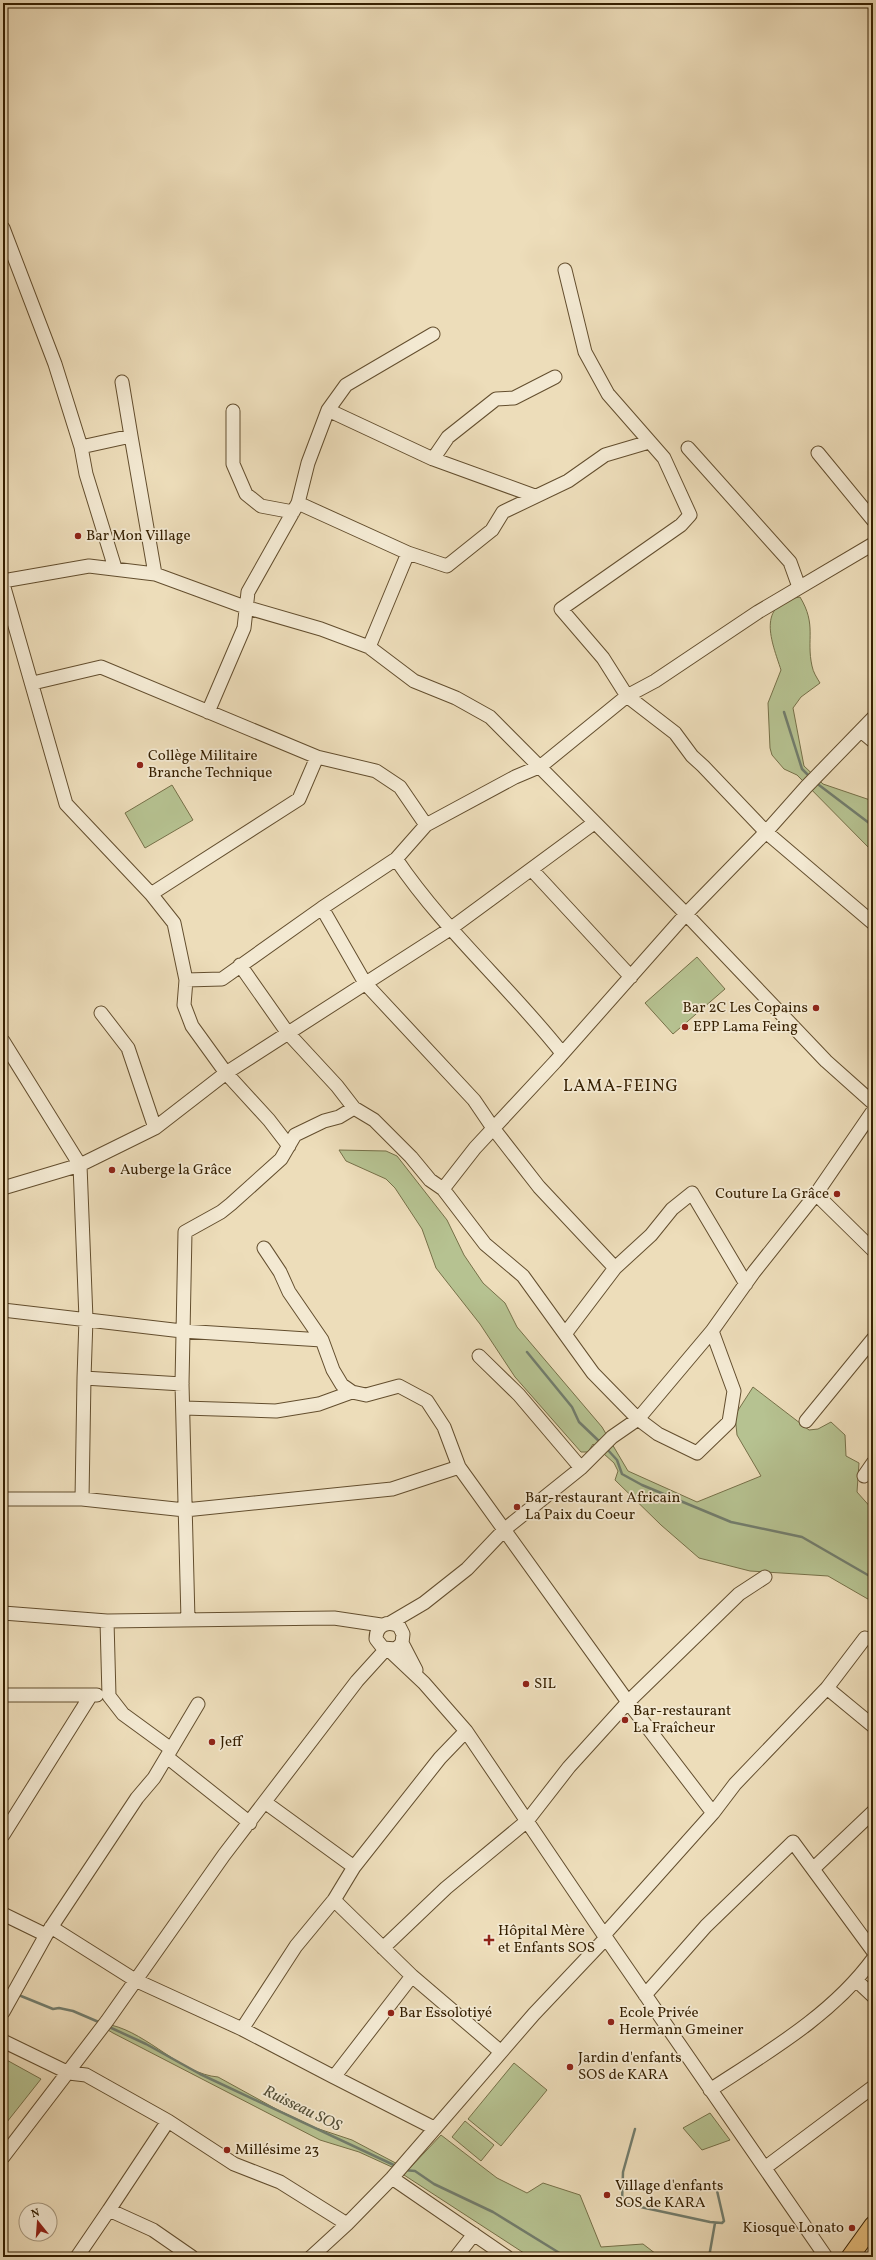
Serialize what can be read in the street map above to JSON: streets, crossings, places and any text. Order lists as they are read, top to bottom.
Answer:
{
  "districts": ["LAMA-FEING"],
  "water": ["Ruisseau SOS"],
  "places": {
    "other": [
      "Bar Mon Village",
      "Collège Militaire Branche Technique",
      "Bar 2C Les Copains",
      "EPP Lama Feing",
      "Auberge la Grâce",
      "Couture La Grâce",
      "Bar-restaurant Africain La Paix du Coeur",
      "SIL",
      "Bar-restaurant La Fraîcheur",
      "Jeff",
      "Bar Essolotiyé",
      "Ecole Privée Hermann Gmeiner",
      "Jardin d'enfants SOS de KARA",
      "Millésime 23",
      "Village d'enfants SOS de KARA",
      "Kiosque Lonato"
    ],
    "health": ["Hôpital Mère et Enfants SOS"]
  },
  "north": "top"
}
